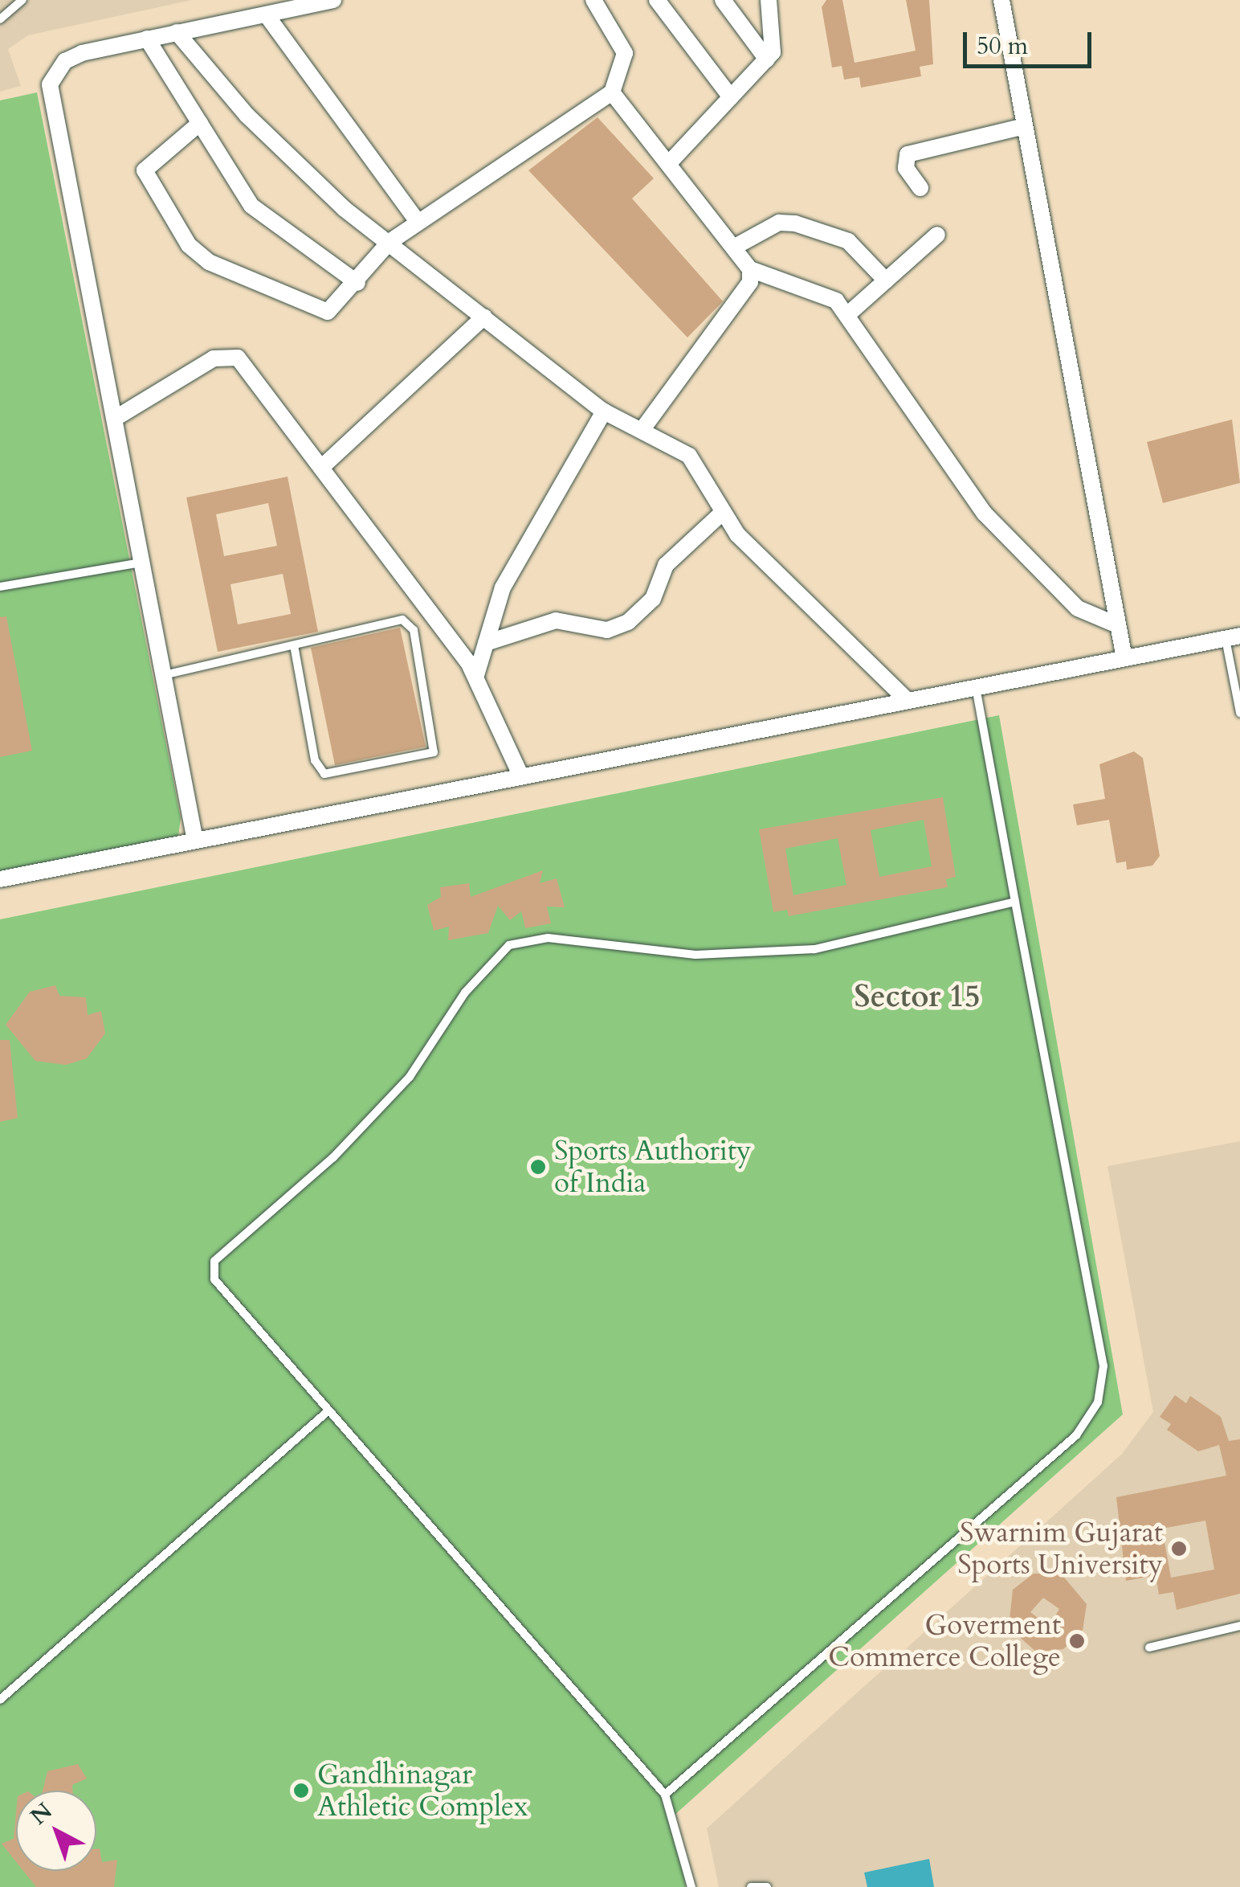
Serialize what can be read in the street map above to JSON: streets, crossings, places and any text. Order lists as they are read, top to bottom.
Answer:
{
  "districts": ["Sector 15"],
  "places": [
    "Sports Authority of India",
    "Swarnim Gujarat Sports University",
    "Goverment Commerce College",
    "Gandhinagar Athletic Complex"
  ],
  "scale_bar": "50 m",
  "north": "top left"
}
